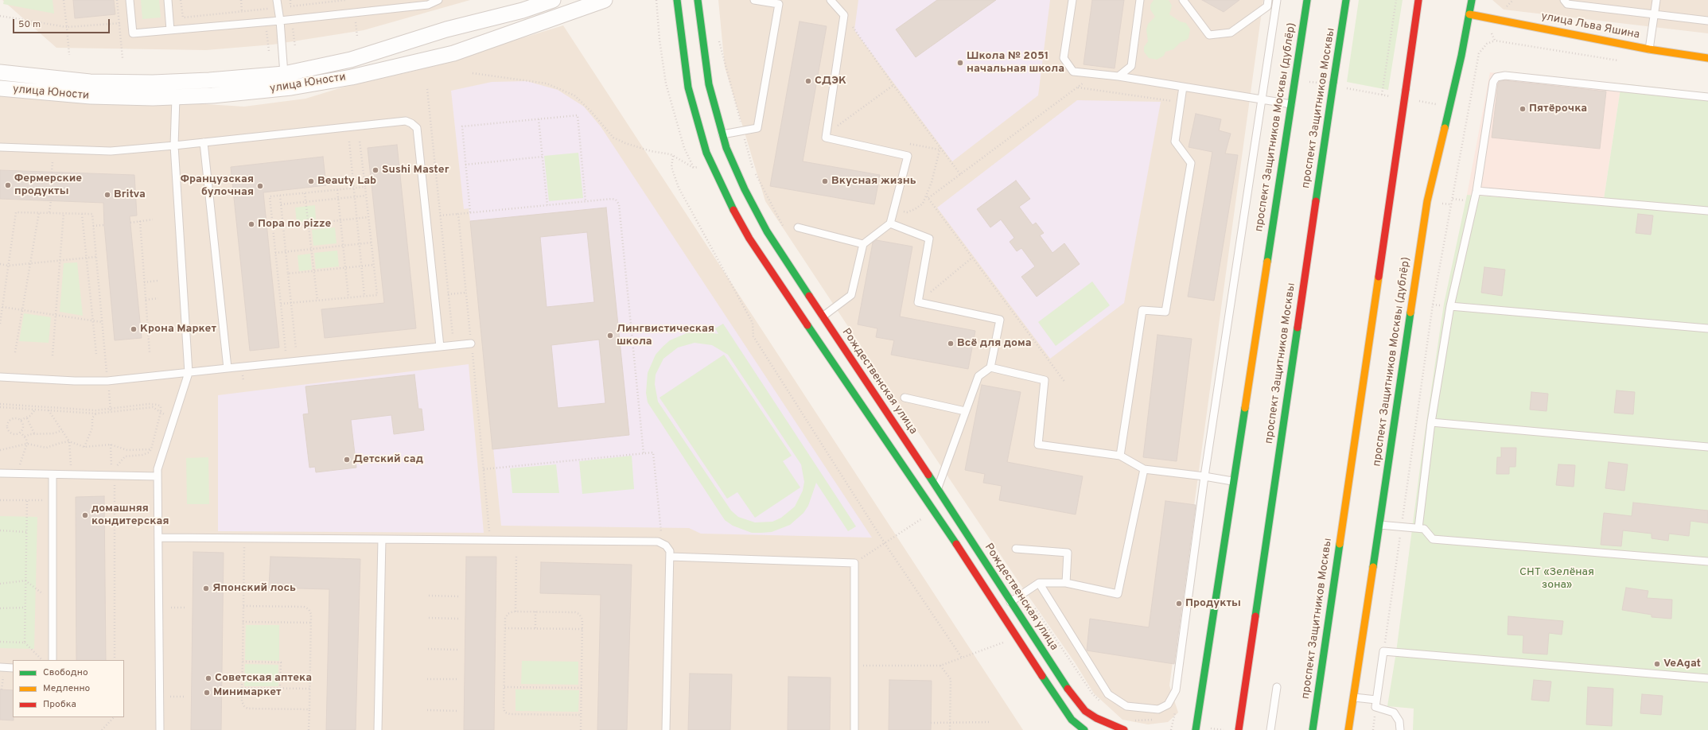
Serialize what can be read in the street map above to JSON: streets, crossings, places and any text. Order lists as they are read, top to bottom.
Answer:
{
  "streets": {
    "street": [
      "улица Льва Яшина",
      "улица Юности",
      "проспект Защитников Москвы",
      "проспект Защитников Москвы (дублёр)",
      "Рождественская улица"
    ]
  },
  "crossings": [
    ["улица Льва Яшина", "проспект Защитников Москвы (дублёр)"]
  ],
  "parks": ["СНТ «Зелёная зона»"],
  "places": [
    "Школа № 2051 начальная школа",
    "СДЭК",
    "Пятёрочка",
    "Sushi Master",
    "Beauty Lab",
    "Вкусная жизнь",
    "Фермерские продукты",
    "Французская булочная",
    "Britva",
    "Пора по pizze",
    "Крона Маркет",
    "Лингвистическая школа",
    "Всё для дома",
    "Детский сад",
    "домашняя кондитерская",
    "Японский лось",
    "Продукты",
    "VeAgat",
    "Советская аптека",
    "Минимаркет"
  ],
  "legend": ["Свободно", "Медленно", "Пробка"],
  "scale_bar": "50 m"
}
